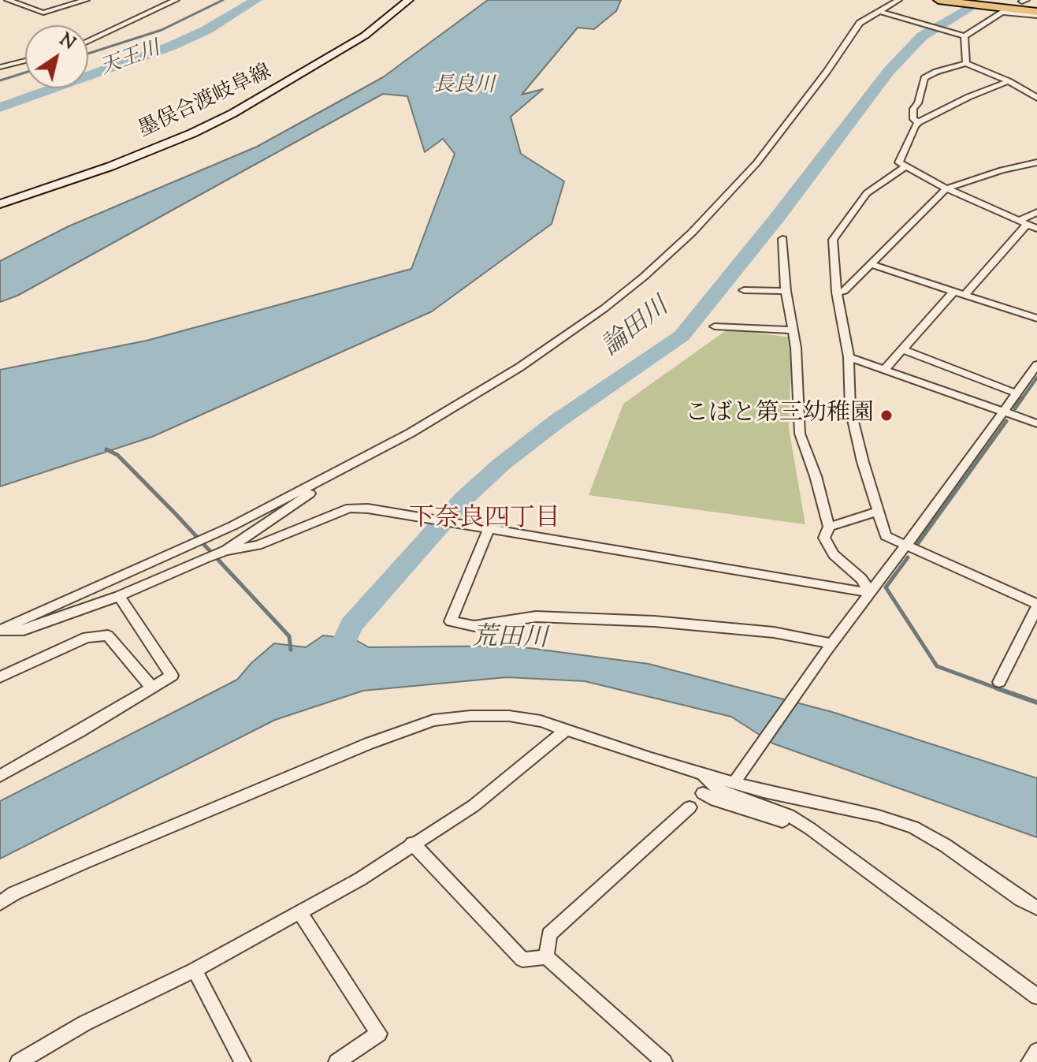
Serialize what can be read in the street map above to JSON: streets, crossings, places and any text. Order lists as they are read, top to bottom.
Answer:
{
  "streets": {
    "main road": ["墨俣合渡岐阜線"]
  },
  "districts": ["下奈良四丁目"],
  "water": [
    "天王川",
    "長良川",
    "論田川",
    "荒田川"
  ],
  "places": ["こばと第三幼稚園"],
  "north": "top right"
}
